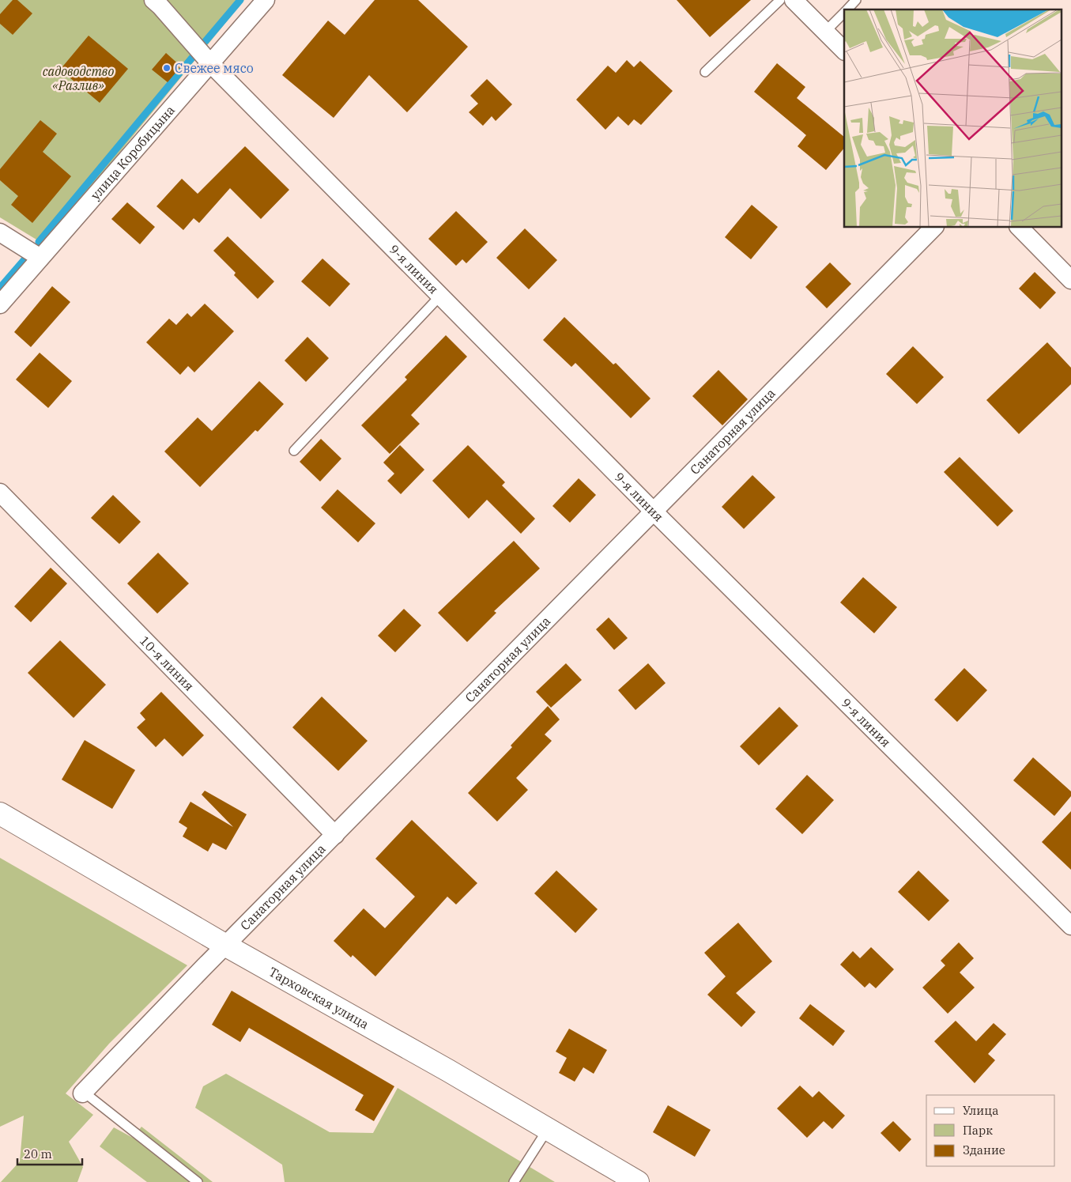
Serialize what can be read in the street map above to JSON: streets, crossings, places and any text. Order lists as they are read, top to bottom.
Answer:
{
  "streets": {
    "street": [
      "улица Коробицына",
      "9-я линия",
      "Санаторная улица",
      "10-я линия",
      "Тарховская улица"
    ]
  },
  "crossings": [
    ["улица Коробицына", "9-я линия"],
    ["9-я линия", "Санаторная улица"],
    ["Санаторная улица", "10-я линия"],
    ["Санаторная улица", "Тарховская улица"]
  ],
  "parks": ["садоводство «Разлив»"],
  "places": ["Свежее мясо"],
  "legend": ["Улица", "Парк", "Здание"],
  "scale_bar": "20 m"
}
